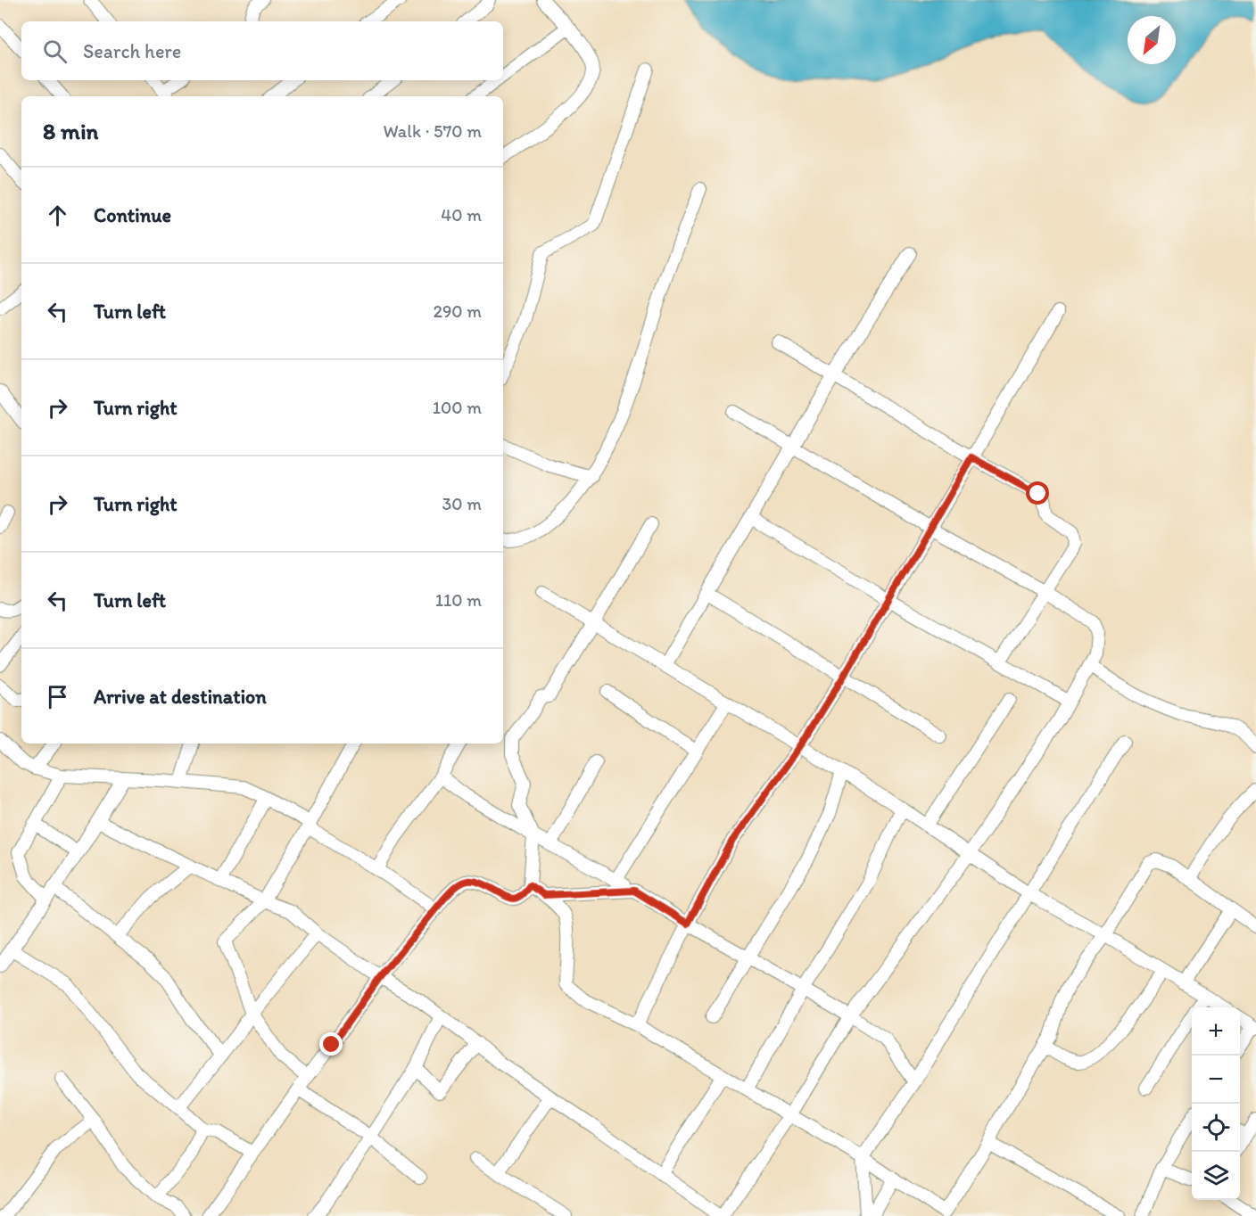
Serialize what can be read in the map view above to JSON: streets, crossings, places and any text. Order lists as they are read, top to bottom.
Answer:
{
  "north": "bottom left",
  "page": {
    "search": "Search here",
    "heading": ["8 min", "Walk · 570 m"],
    "list": [
      ["Continue", "40 m"],
      ["Turn left", "290 m"],
      ["Turn right", "100 m"],
      ["Turn right", "30 m"],
      ["Turn left", "110 m"],
      "Arrive at destination"
    ],
    "map_buttons": ["+", "−"]
  }
}
